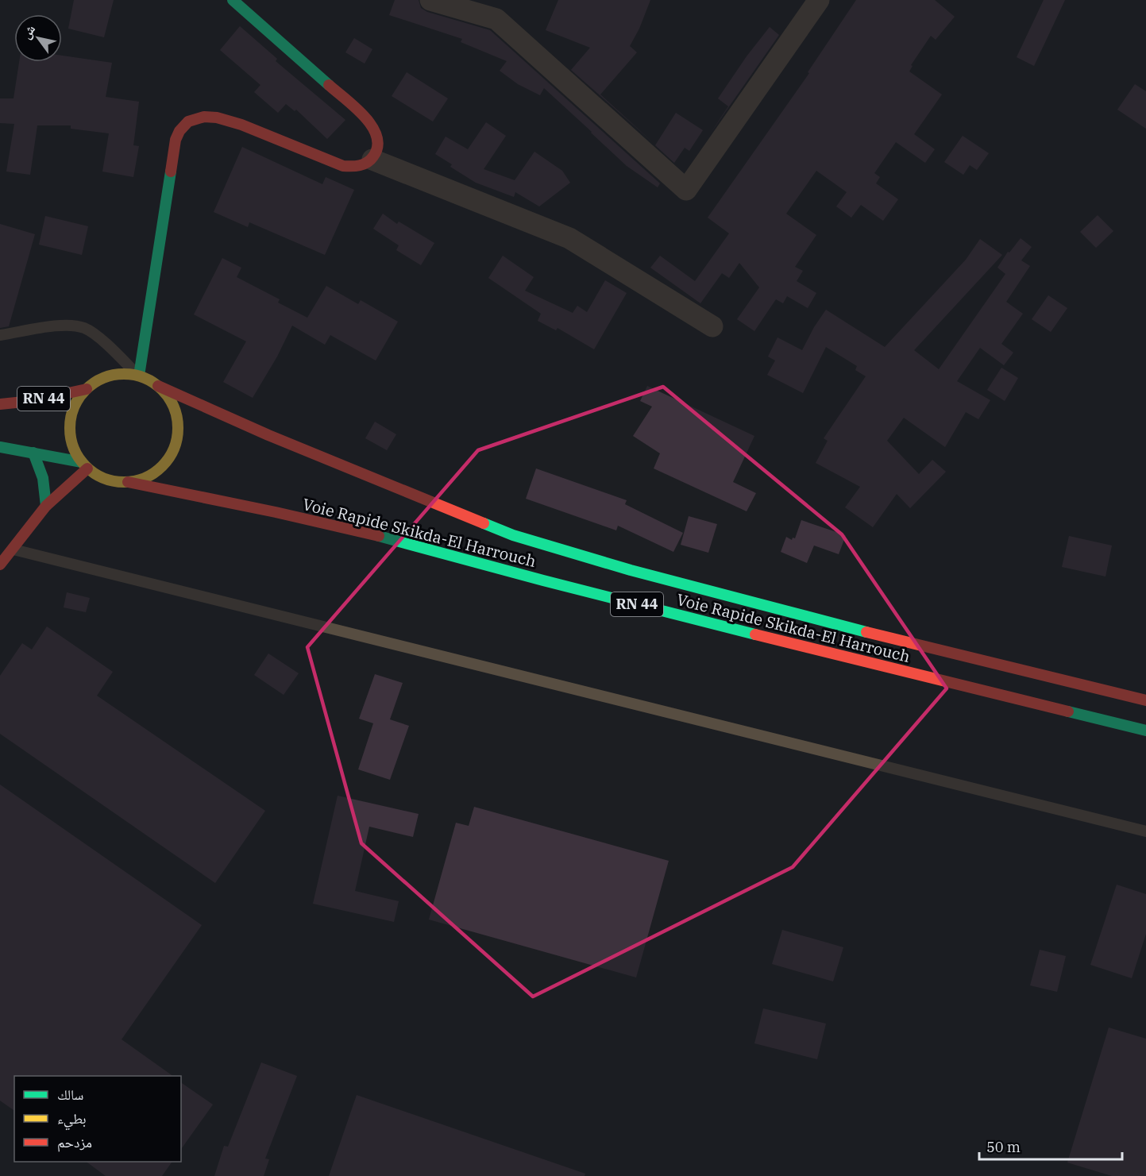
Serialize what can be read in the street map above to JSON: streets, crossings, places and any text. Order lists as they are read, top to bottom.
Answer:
{
  "streets": {
    "main road": ["RN 44", "Voie Rapide Skikda-El Harrouch"]
  },
  "legend": ["سالك", "بطيء", "مزدحم"],
  "scale_bar": "50 m",
  "north": "top left"
}
